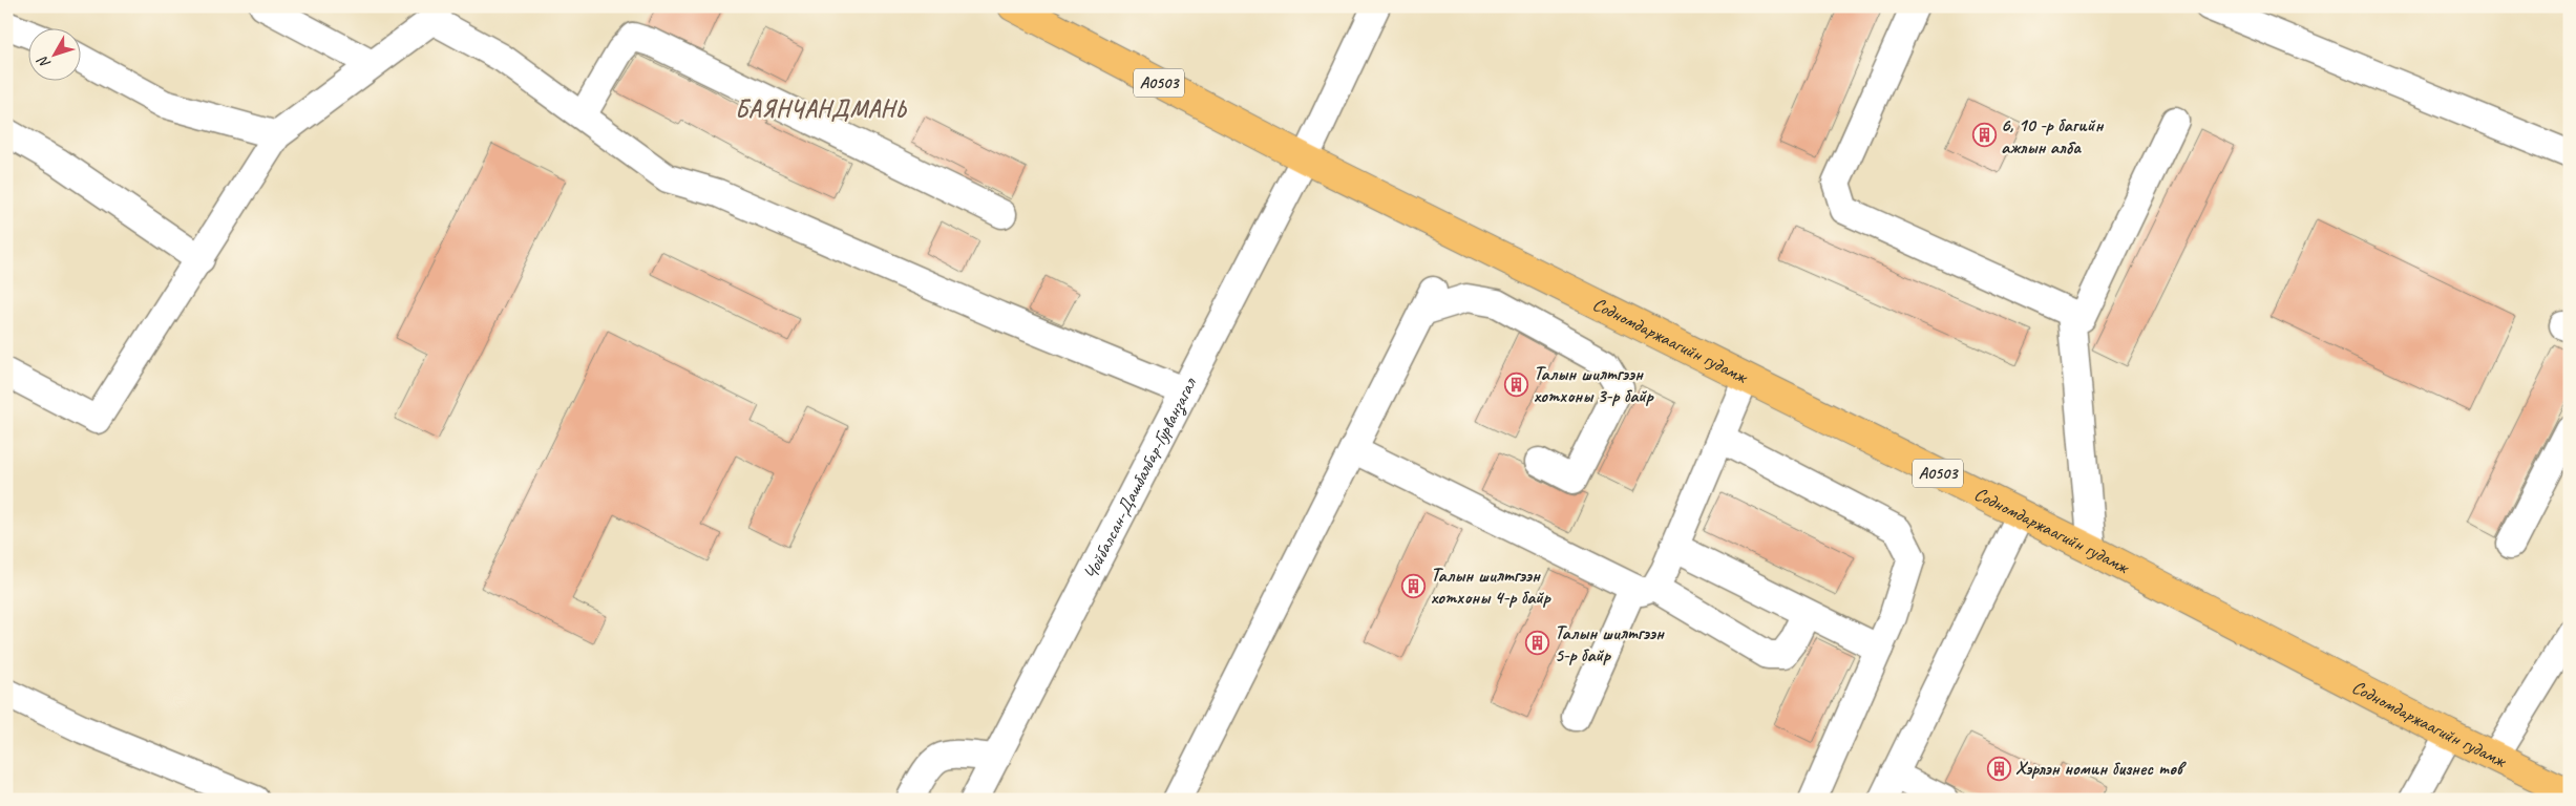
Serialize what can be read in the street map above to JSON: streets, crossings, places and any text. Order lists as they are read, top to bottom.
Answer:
{
  "streets": {
    "main road": ["A0503", "Содномдаржаагийн гудамж"],
    "street": ["Чойбалсан-Дашбалбар-Гурванзагал"]
  },
  "crossings": [
    ["A0503", "Содномдаржаагийн гудамж"],
    ["A0503", "Чойбалсан-Дашбалбар-Гурванзагал"],
    ["Содномдаржаагийн гудамж", "Чойбалсан-Дашбалбар-Гурванзагал"]
  ],
  "districts": ["БАЯНЧАНДМАНЬ"],
  "places": {
    "building": [
      "6, 10 -р багийн ажлын алба",
      "Талын шилтгээн хотхоны 3-р байр",
      "Талын шилтгээн хотхоны 4-р байр",
      "Талын шилтгээн 5-р байр",
      "Хэрлэн номин бизнес төв"
    ]
  },
  "north": "bottom left"
}
